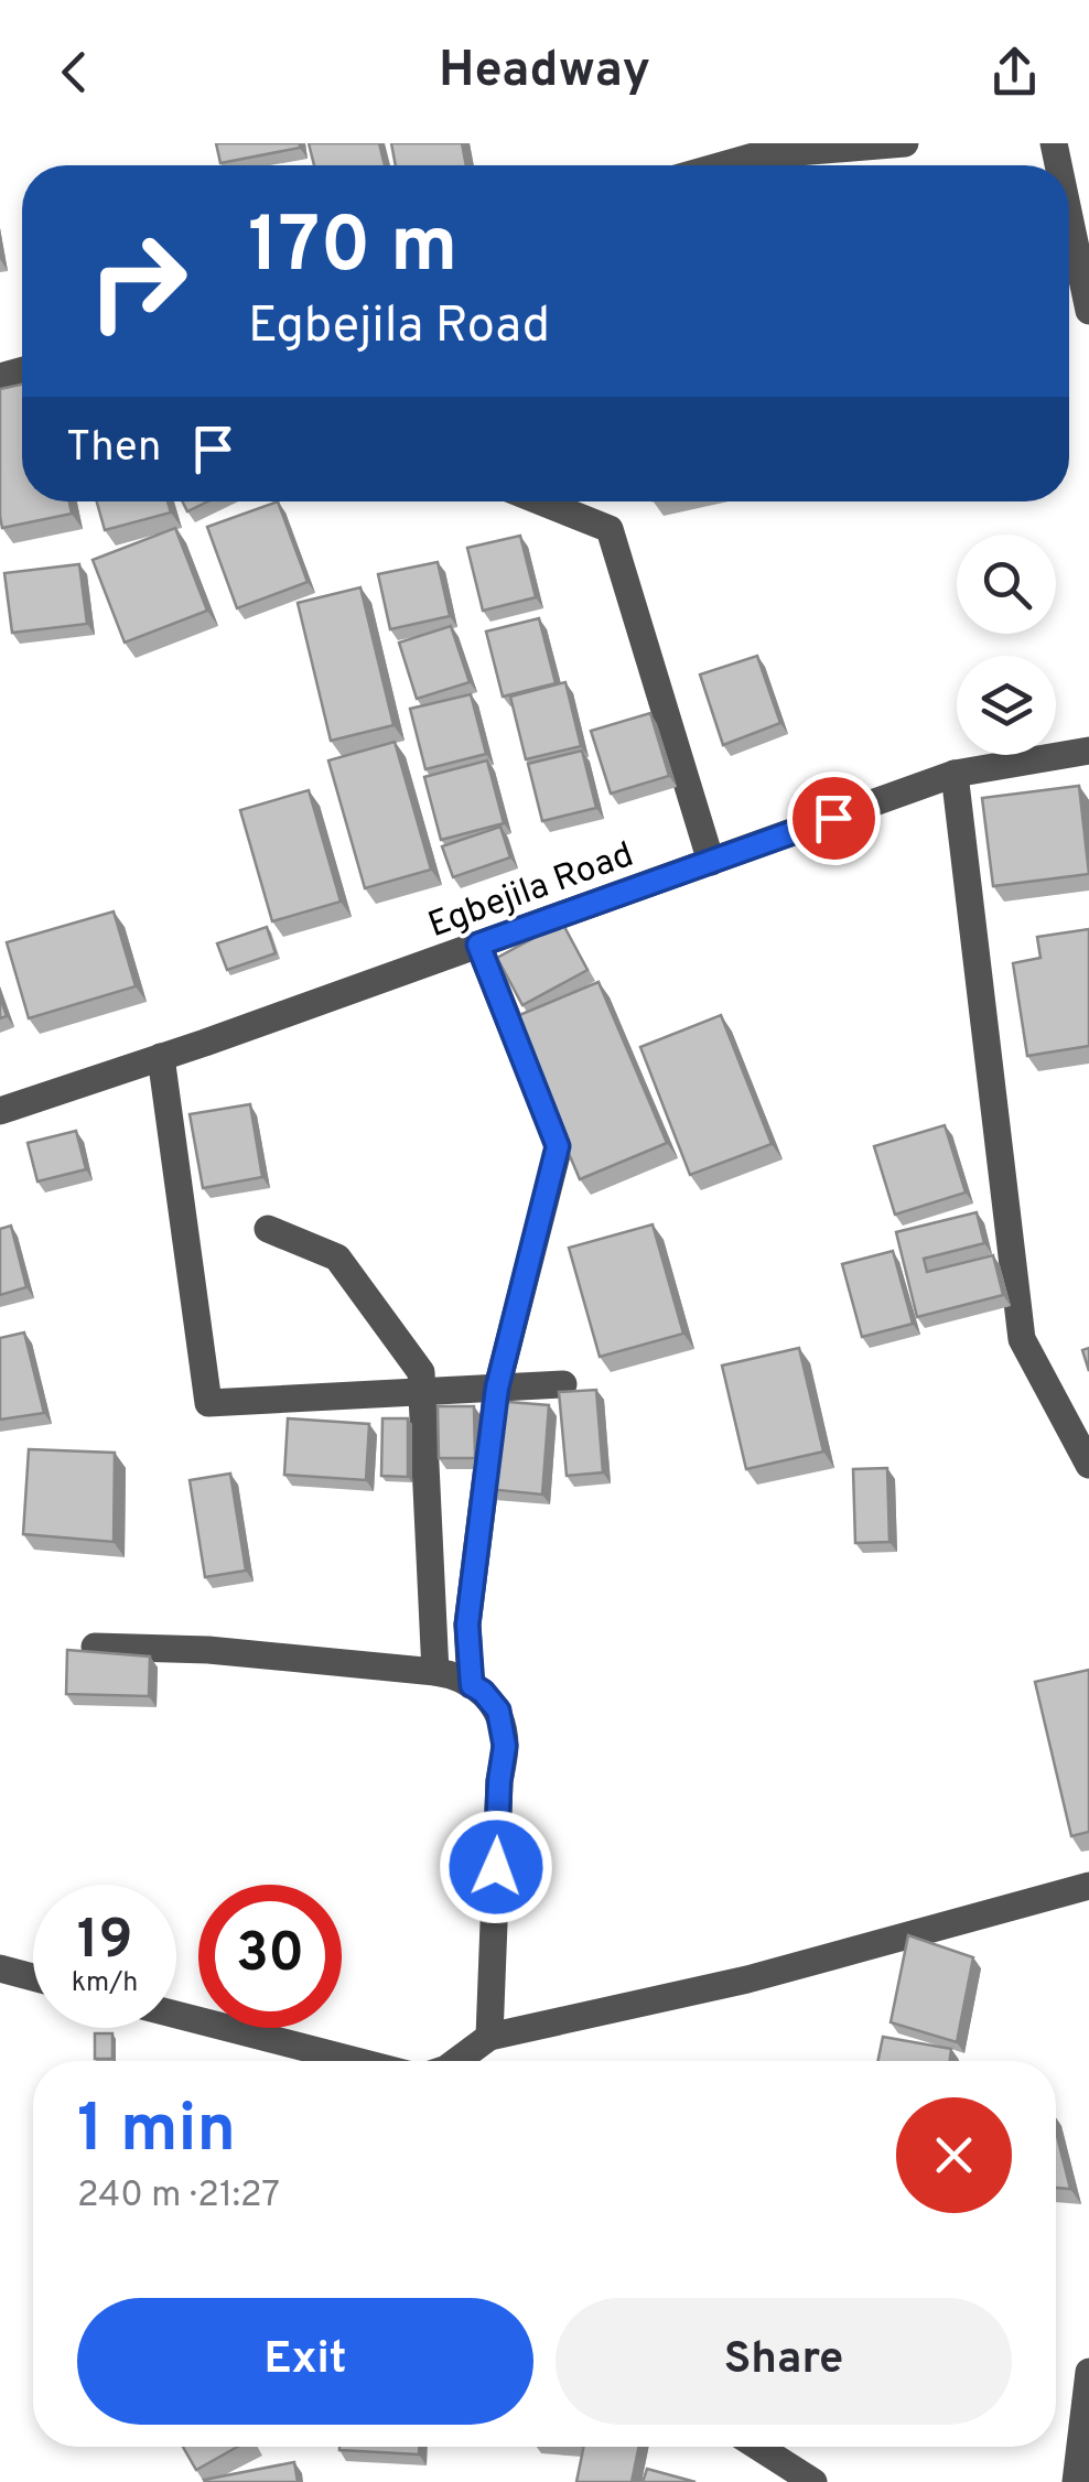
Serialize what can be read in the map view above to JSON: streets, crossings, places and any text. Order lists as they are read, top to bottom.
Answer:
{
  "streets": {
    "street": ["Egbejila Road"]
  },
  "page": {
    "header": "Headway",
    "turn": ["170 m", "Egbejila Road"],
    "then": "Then",
    "speed": "19 km/h",
    "limit": "30",
    "heading": ["1 min", "240 m · 21:27"],
    "buttons": ["Exit", "Share"]
  }
}
